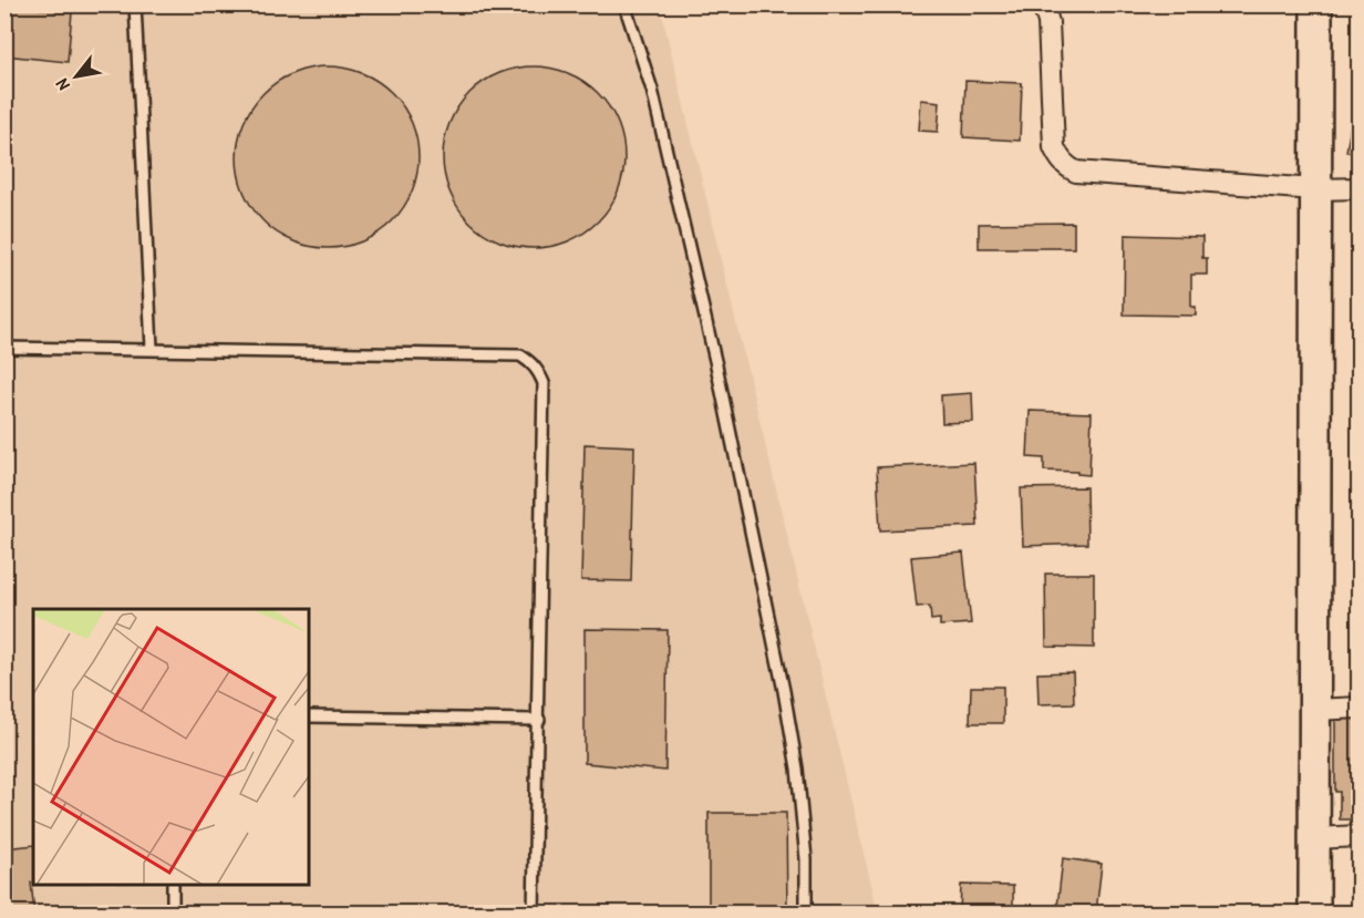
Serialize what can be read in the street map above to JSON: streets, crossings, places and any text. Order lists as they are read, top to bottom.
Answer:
{
  "north": "bottom left"
}
